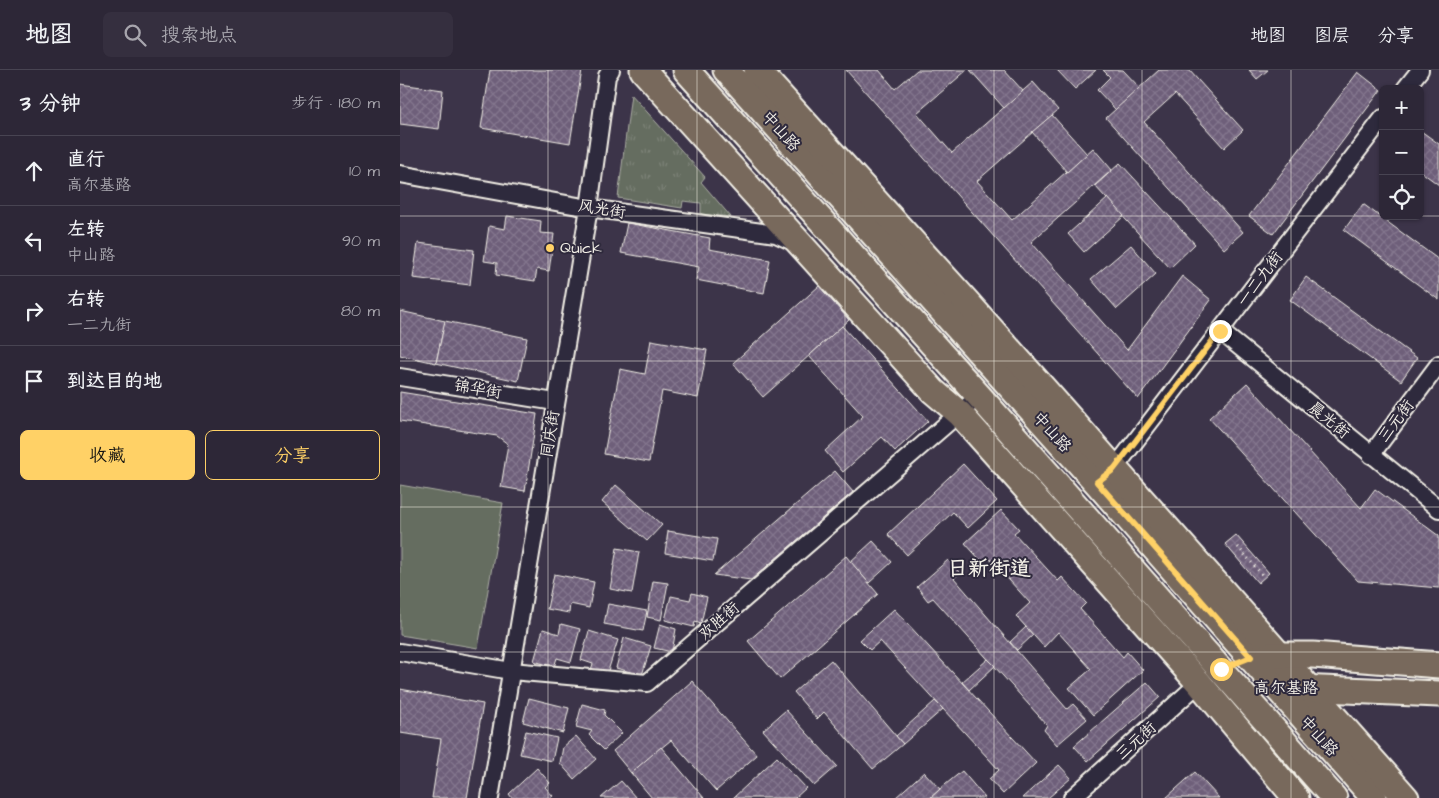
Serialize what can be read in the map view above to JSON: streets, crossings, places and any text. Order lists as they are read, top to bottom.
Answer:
{
  "streets": {
    "main road": ["中山路", "高尔基路"],
    "street": [
      "风光街",
      "一二九街",
      "锦华街",
      "晨光街",
      "三元街",
      "同庆街",
      "欢胜街"
    ]
  },
  "crossings": [
    ["中山路", "一二九街"],
    ["中山路", "欢胜街"],
    ["中山路", "高尔基路"],
    ["风光街", "同庆街"],
    ["一二九街", "晨光街"],
    ["锦华街", "同庆街"],
    ["晨光街", "三元街"],
    ["三元街", "高尔基路"],
    ["同庆街", "欢胜街"]
  ],
  "districts": ["日新街道"],
  "places": ["Quick"],
  "page": {
    "header": "地图",
    "search": "搜索地点",
    "nav": ["地图", "图层", "分享"],
    "heading": ["3 分钟", "步行 · 180 m"],
    "map_buttons": ["+", "−"],
    "list": [
      ["直行", "高尔基路", "10 m"],
      ["左转", "中山路", "90 m"],
      ["右转", "一二九街", "80 m"],
      "到达目的地"
    ],
    "buttons": ["收藏", "分享"]
  }
}
